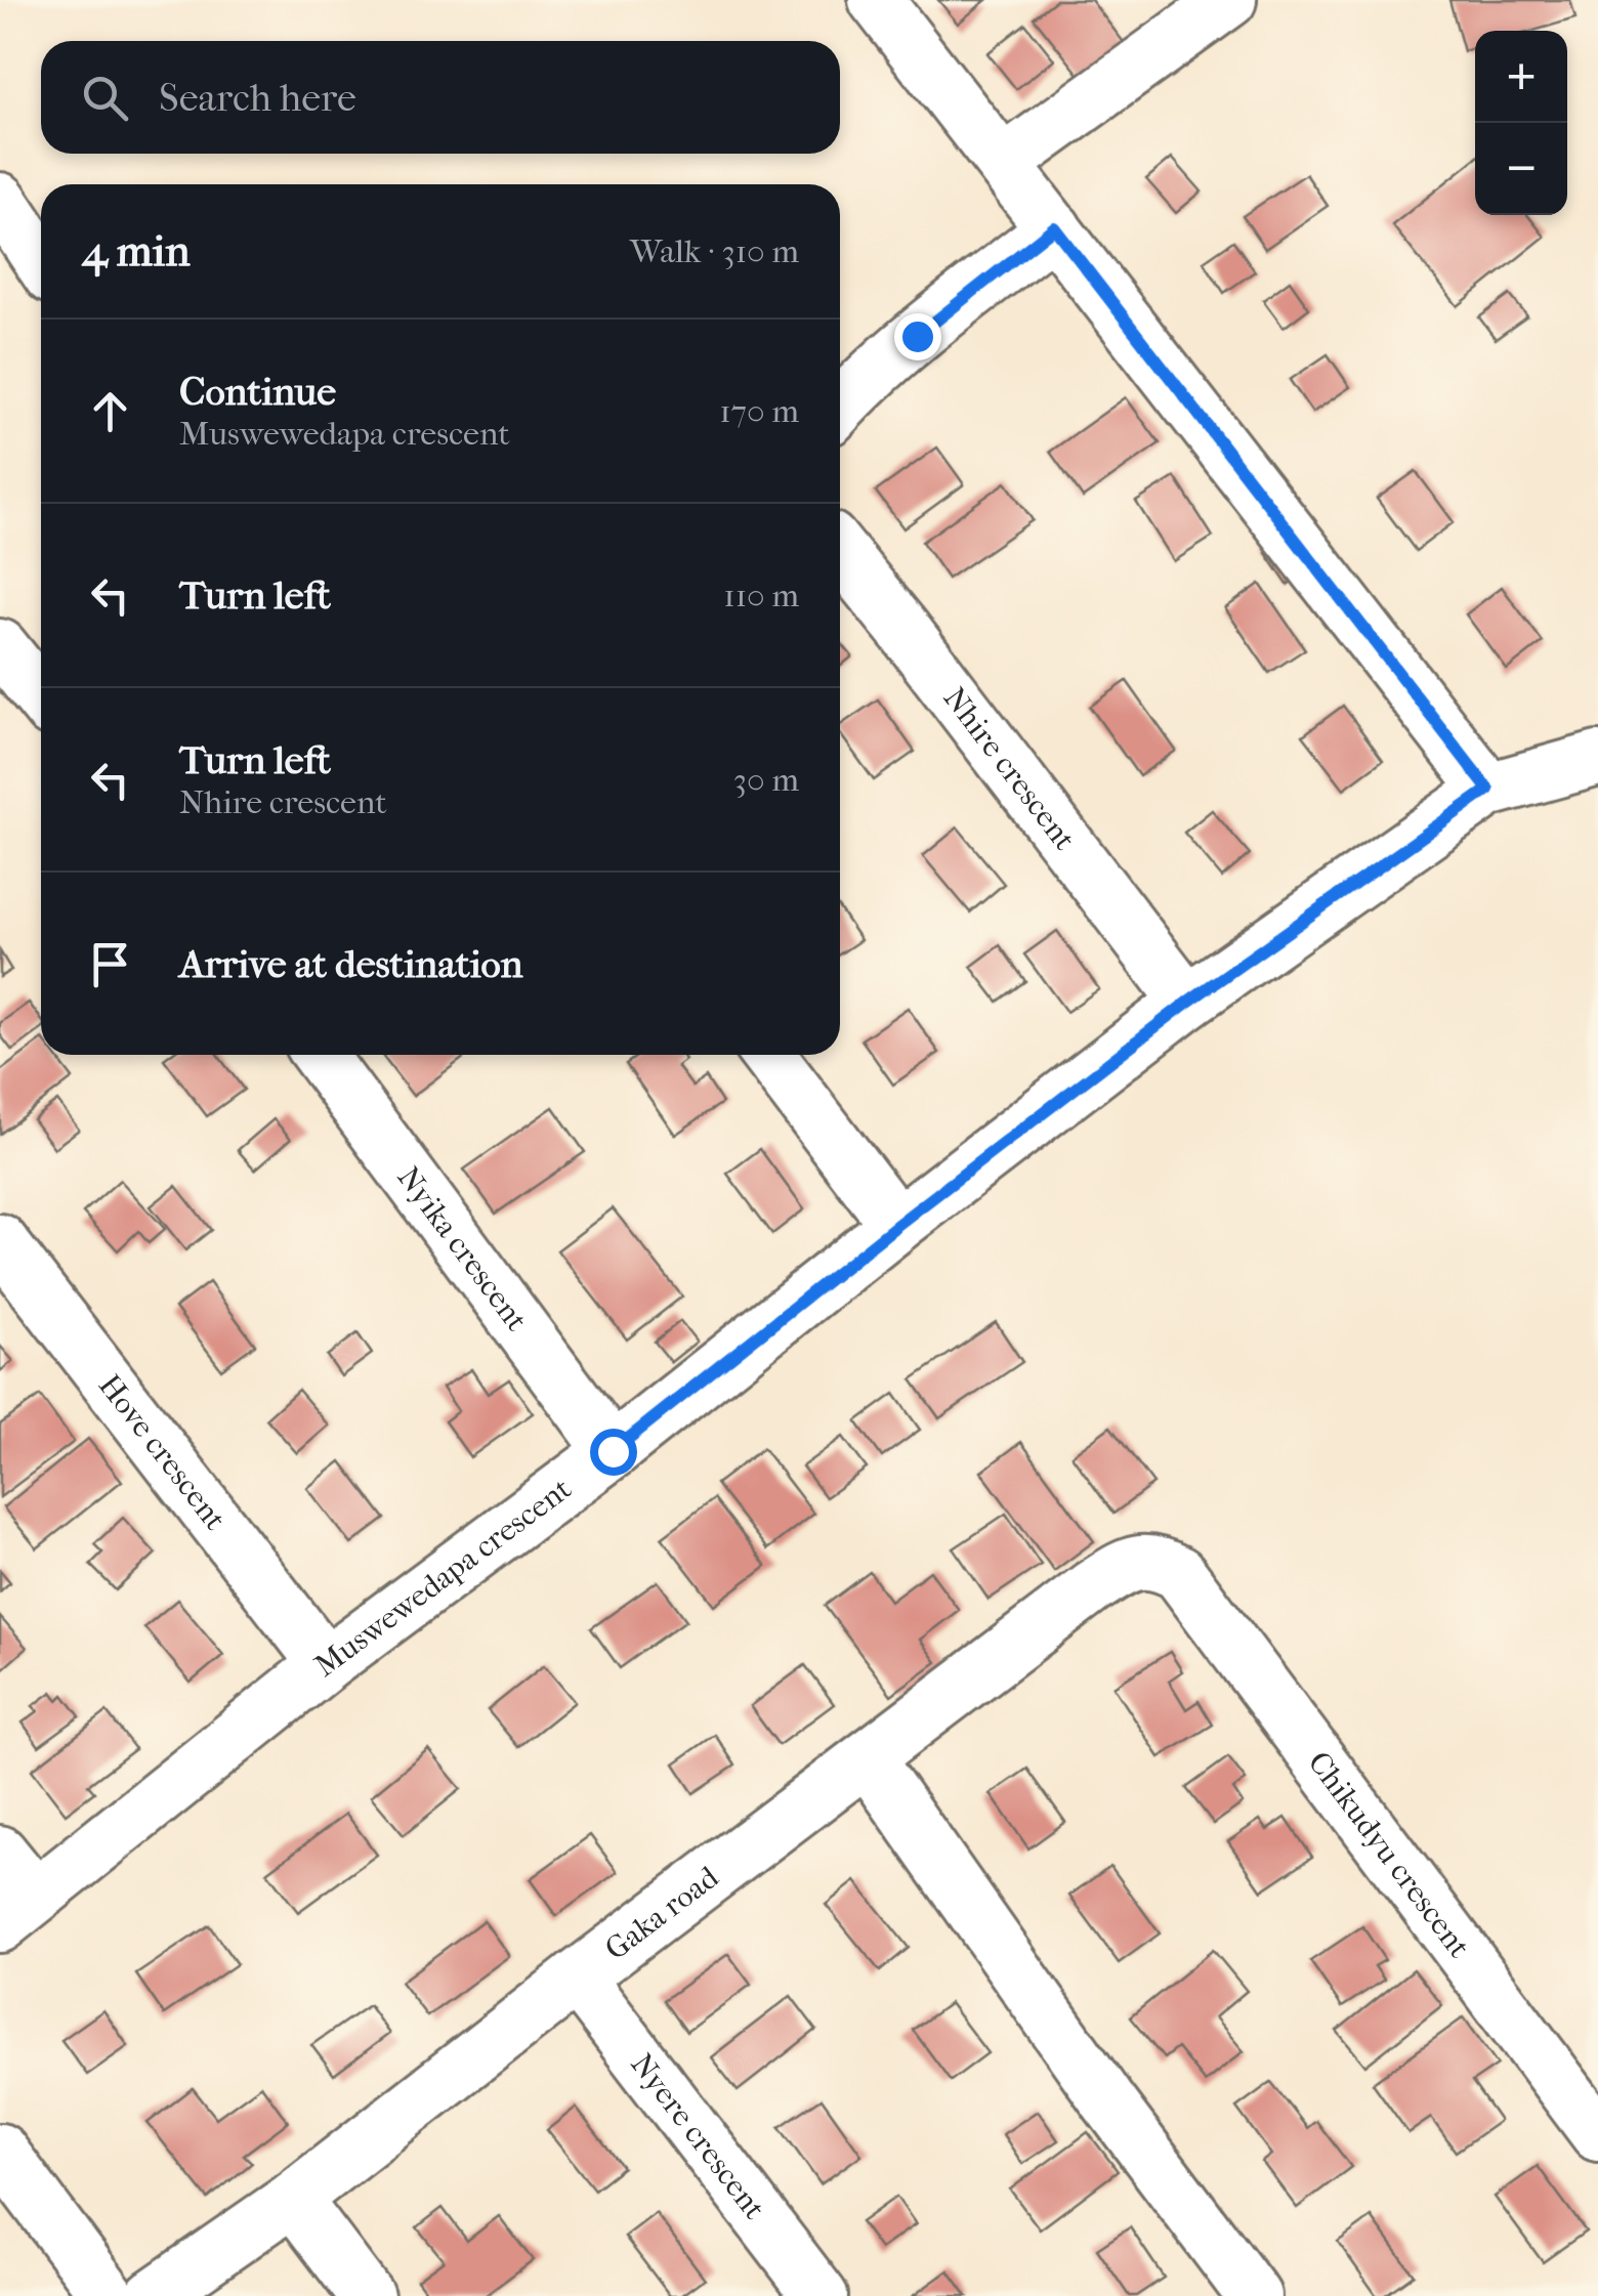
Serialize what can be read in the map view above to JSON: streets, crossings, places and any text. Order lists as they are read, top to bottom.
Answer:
{
  "streets": {
    "street": [
      "Nhire crescent",
      "Nyika crescent",
      "Hove crescent",
      "Muswewedapa crescent",
      "Chikudyu crescent",
      "Gaka road",
      "Nyere crescent"
    ]
  },
  "crossings": [
    ["Nhire crescent", "Muswewedapa crescent"],
    ["Nyika crescent", "Muswewedapa crescent"],
    ["Hove crescent", "Muswewedapa crescent"],
    ["Chikudyu crescent", "Gaka road"],
    ["Gaka road", "Nyere crescent"]
  ],
  "page": {
    "map_buttons": ["+", "−"],
    "search": "Search here",
    "heading": ["4 min", "Walk · 310 m"],
    "list": [
      ["Continue", "Muswewedapa crescent", "170 m"],
      ["Turn left", "110 m"],
      ["Turn left", "Nhire crescent", "30 m"],
      "Arrive at destination"
    ]
  }
}
